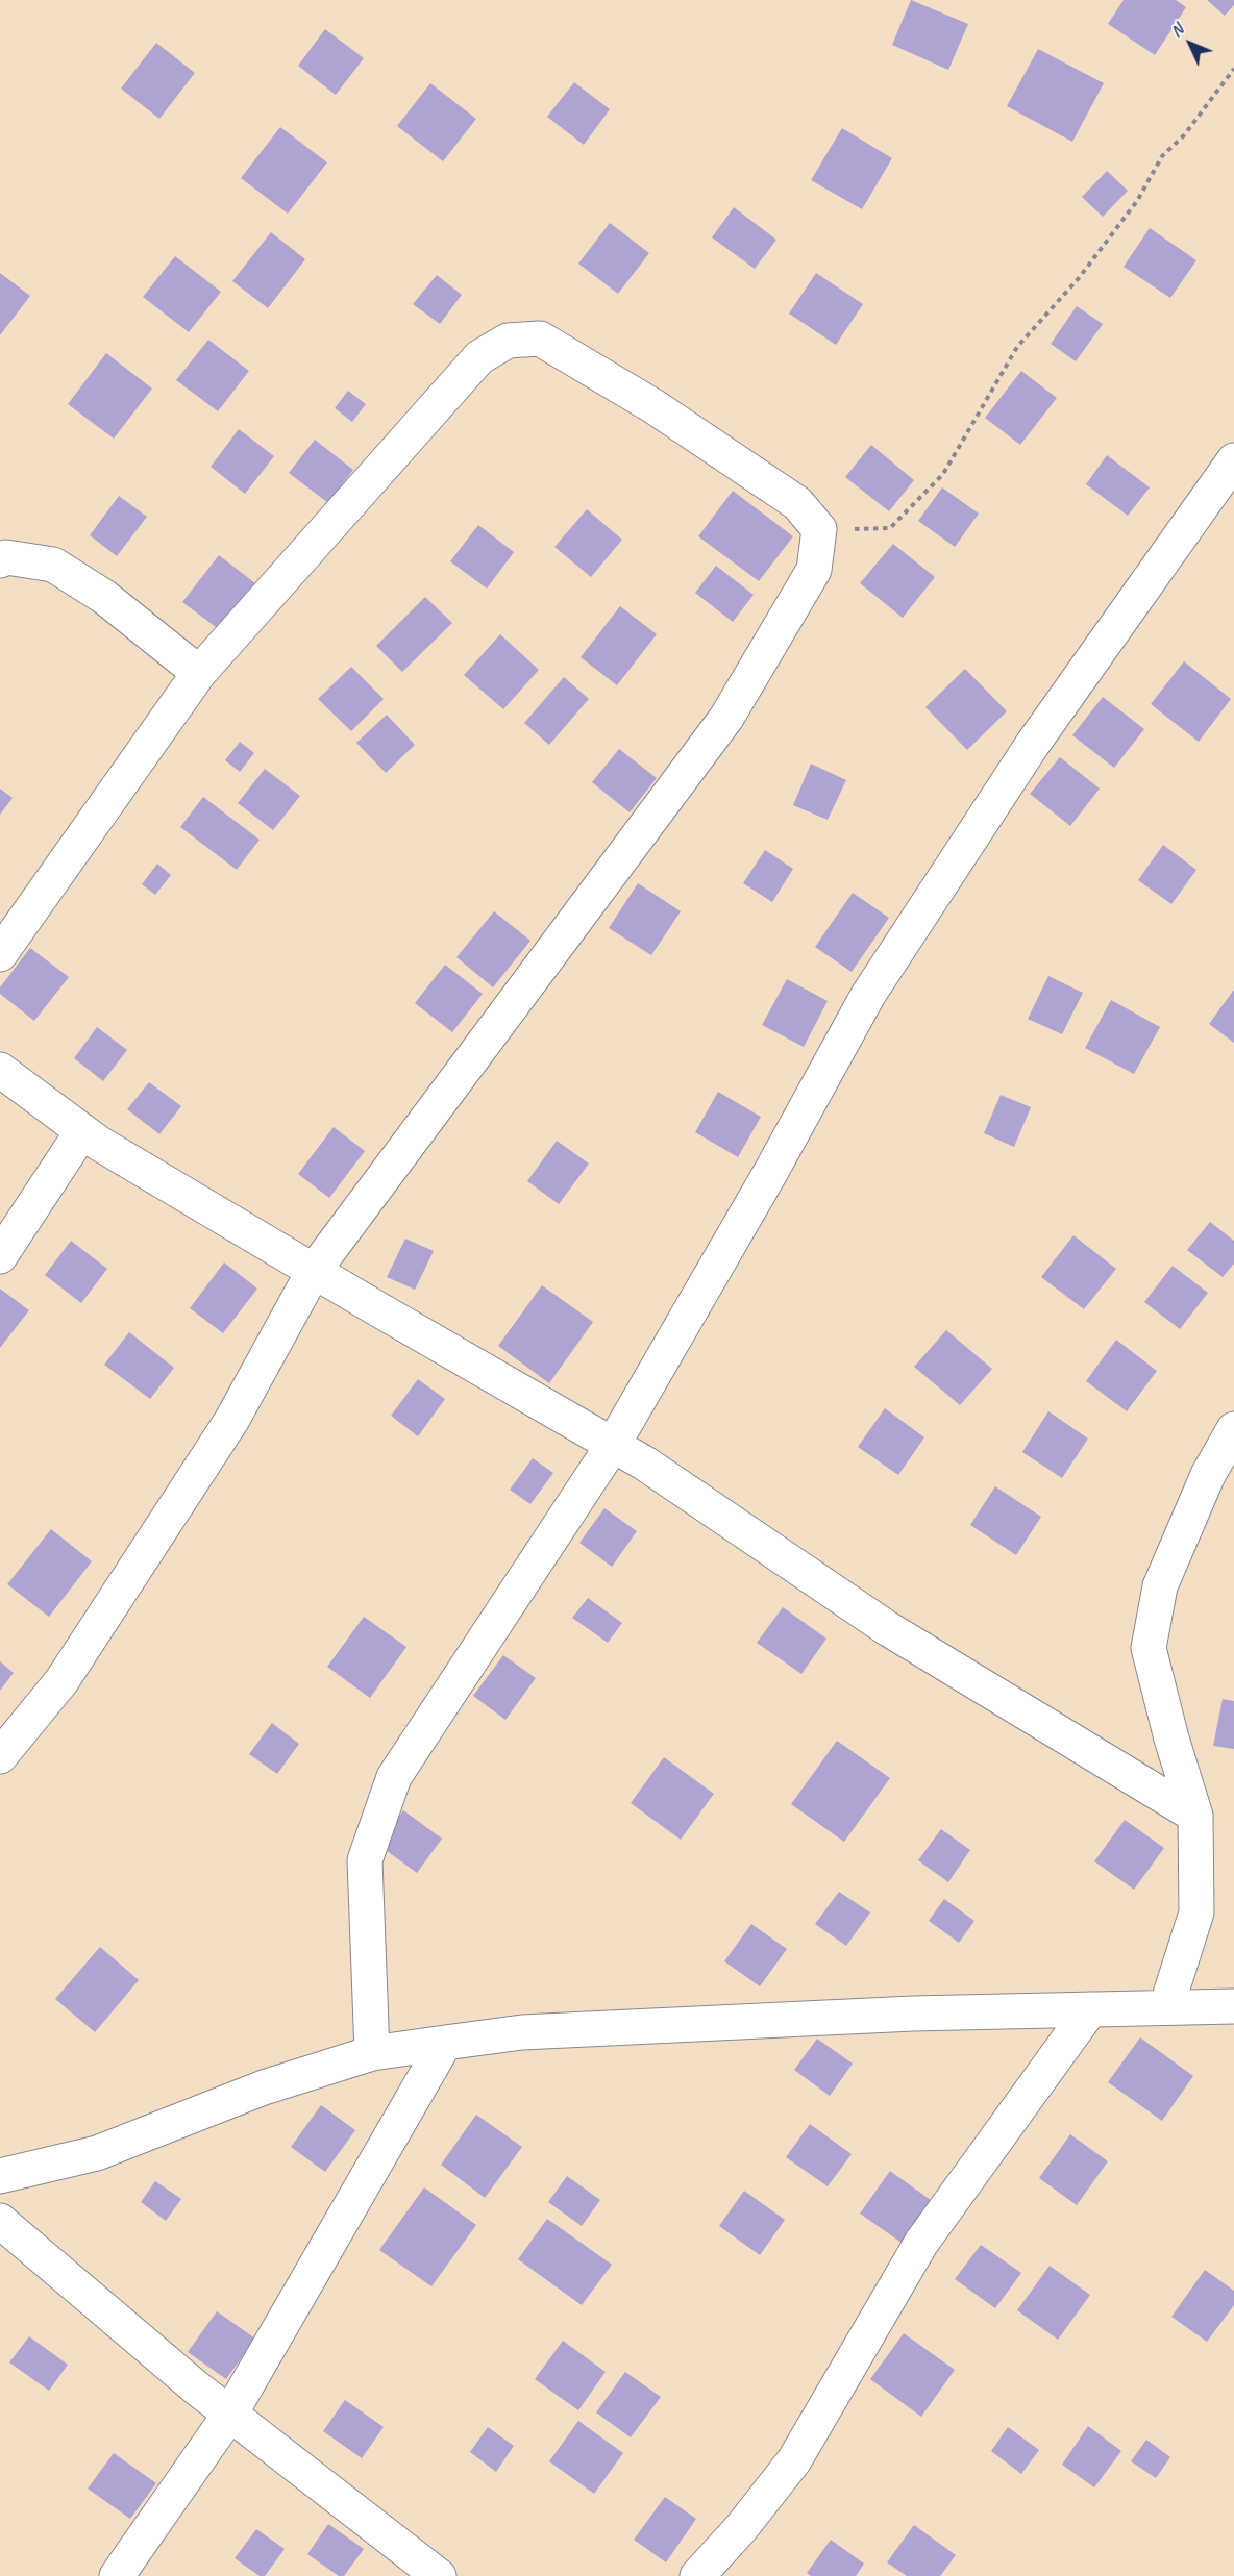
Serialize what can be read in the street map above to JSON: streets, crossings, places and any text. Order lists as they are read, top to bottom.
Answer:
{
  "north": "top left"
}
